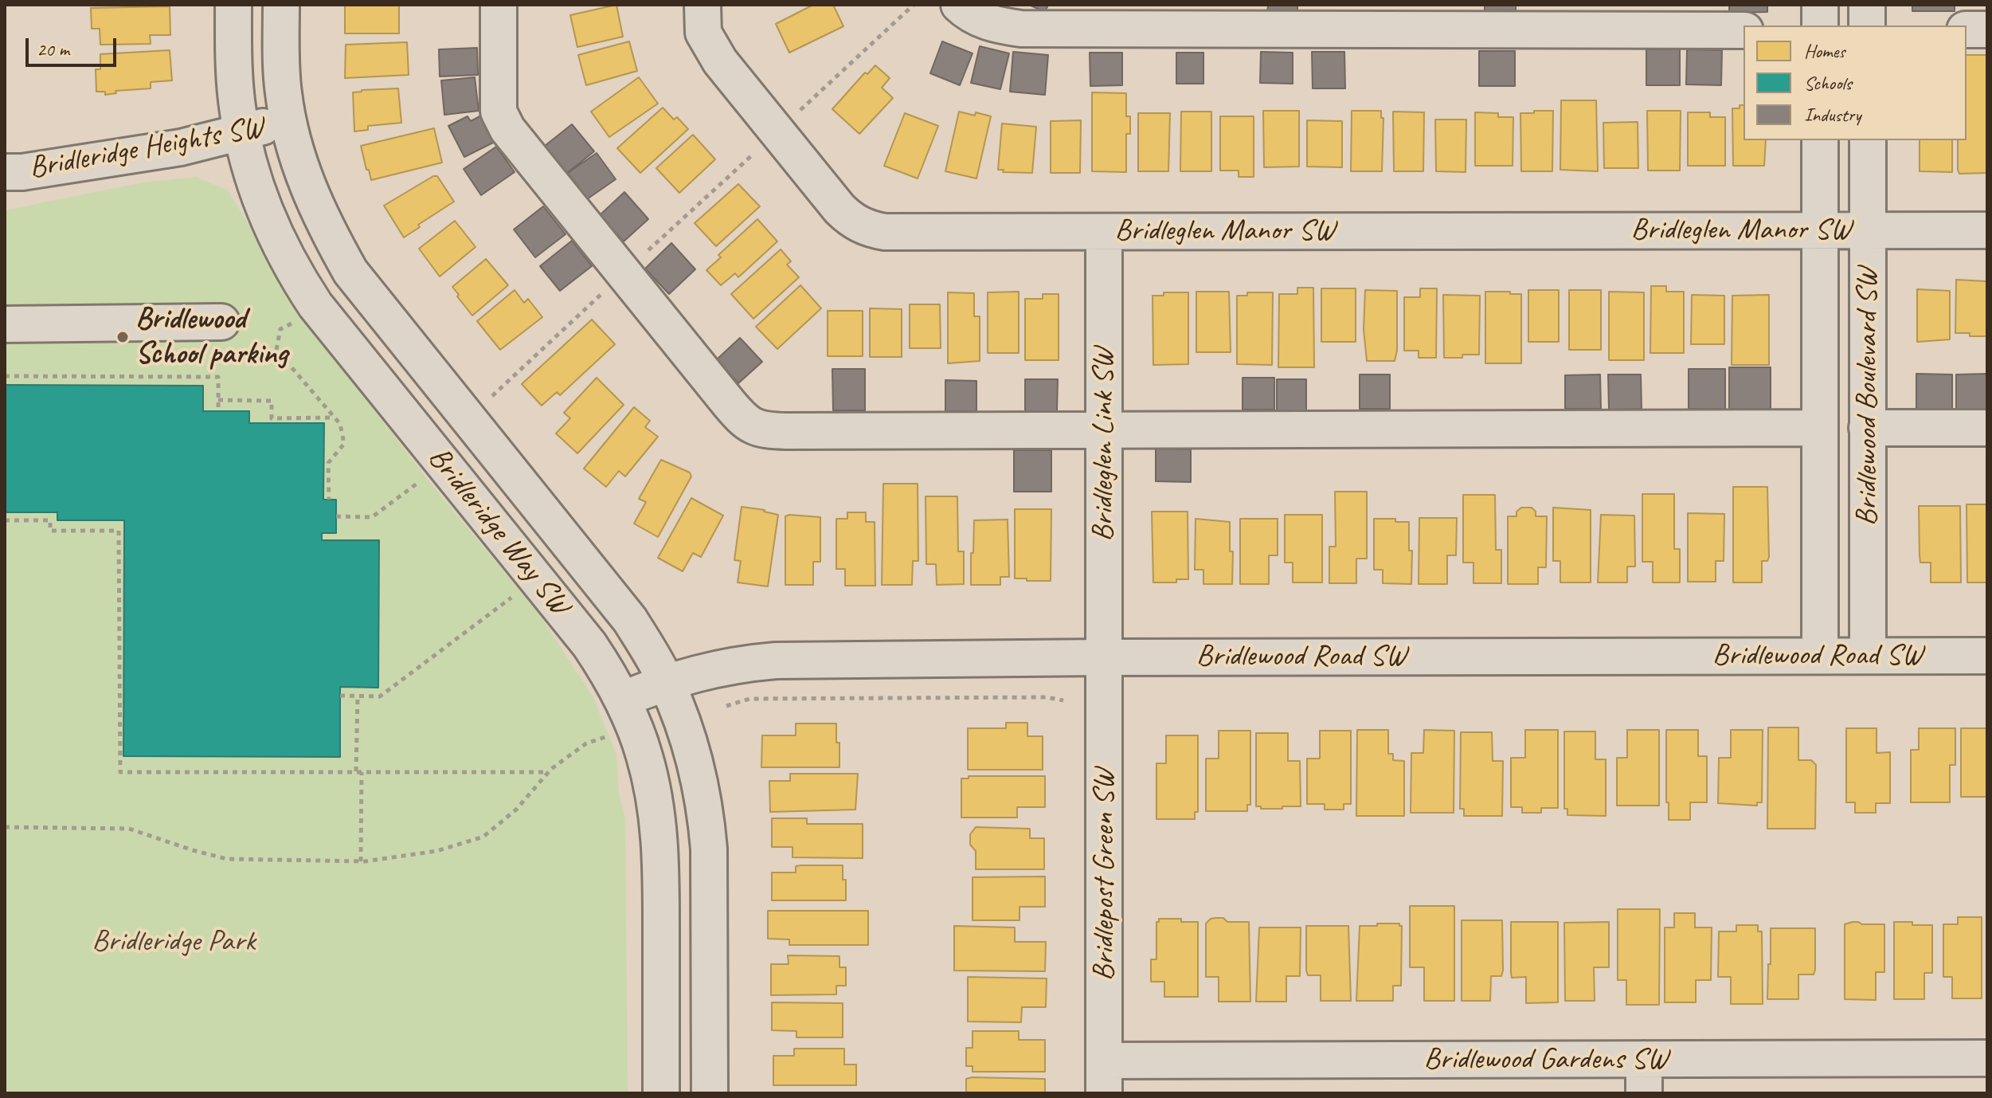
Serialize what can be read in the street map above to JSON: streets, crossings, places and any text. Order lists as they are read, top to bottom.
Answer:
{
  "streets": {
    "street": [
      "Bridleridge Heights SW",
      "Bridleglen Manor SW",
      "Bridlewood Boulevard SW",
      "Bridleglen Link SW",
      "Bridleridge Way SW",
      "Bridlewood Road SW",
      "Bridlepost Green SW",
      "Bridlewood Gardens SW"
    ]
  },
  "crossings": [
    ["Bridleridge Heights SW", "Bridleridge Way SW"],
    ["Bridleglen Manor SW", "Bridlewood Boulevard SW"],
    ["Bridleglen Manor SW", "Bridleglen Link SW"],
    ["Bridlewood Boulevard SW", "Bridlewood Road SW"],
    ["Bridleglen Link SW", "Bridlewood Road SW"],
    ["Bridleglen Link SW", "Bridlepost Green SW"],
    ["Bridleridge Way SW", "Bridlewood Road SW"],
    ["Bridlewood Road SW", "Bridlepost Green SW"],
    ["Bridlepost Green SW", "Bridlewood Gardens SW"]
  ],
  "parks": ["Bridleridge Park"],
  "places": ["Bridlewood School parking"],
  "legend": ["Homes", "Schools", "Industry"],
  "scale_bar": "20 m"
}
